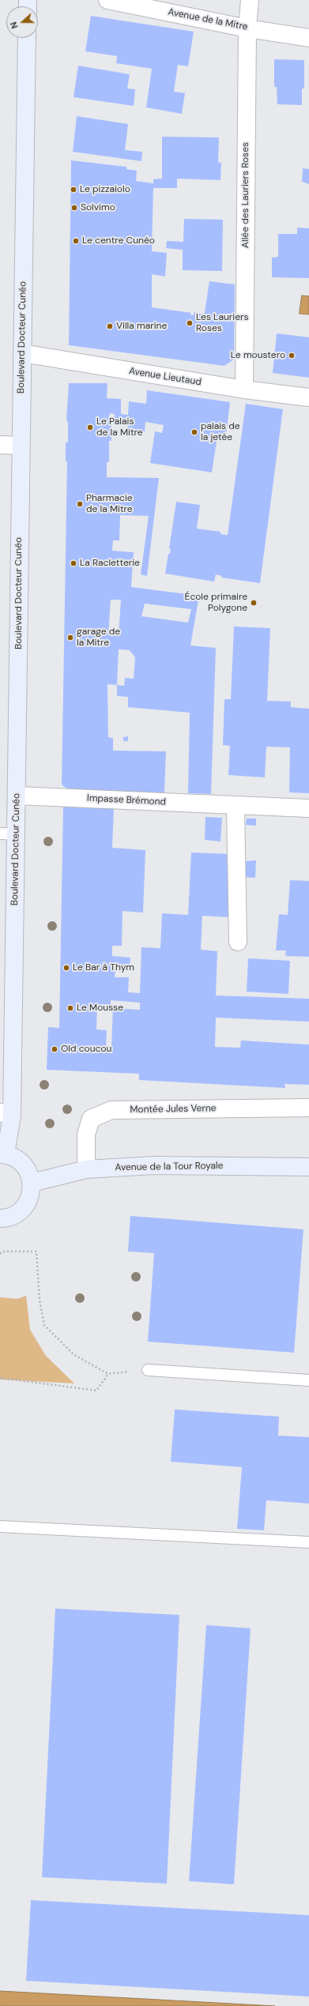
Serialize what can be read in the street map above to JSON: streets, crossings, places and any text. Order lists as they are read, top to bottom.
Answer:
{
  "streets": {
    "main road": ["Boulevard Docteur Cunéo", "Avenue de la Tour Royale"],
    "street": [
      "Avenue de la Mitre",
      "Allée des Lauriers Roses",
      "Avenue Lieutaud",
      "Impasse Brémond",
      "Montée Jules Verne"
    ]
  },
  "crossings": [
    ["Avenue de la Mitre", "Allée des Lauriers Roses"],
    ["Allée des Lauriers Roses", "Avenue Lieutaud"],
    ["Boulevard Docteur Cunéo", "Avenue Lieutaud"],
    ["Boulevard Docteur Cunéo", "Impasse Brémond"],
    ["Montée Jules Verne", "Avenue de la Tour Royale"]
  ],
  "places": [
    "Le pizzaiolo",
    "Solvimo",
    "Le centre Cunéo",
    "Les Lauriers Roses",
    "Villa marine",
    "Le moustero",
    "Le Palais de la Mitre",
    "palais de la jetée",
    "Pharmacie de la Mitre",
    "La Racletterie",
    "École primaire Polygone",
    "garage de la Mitre",
    "Le Bar à Thym",
    "Le Mousse",
    "Old coucou"
  ],
  "north": "left"
}
